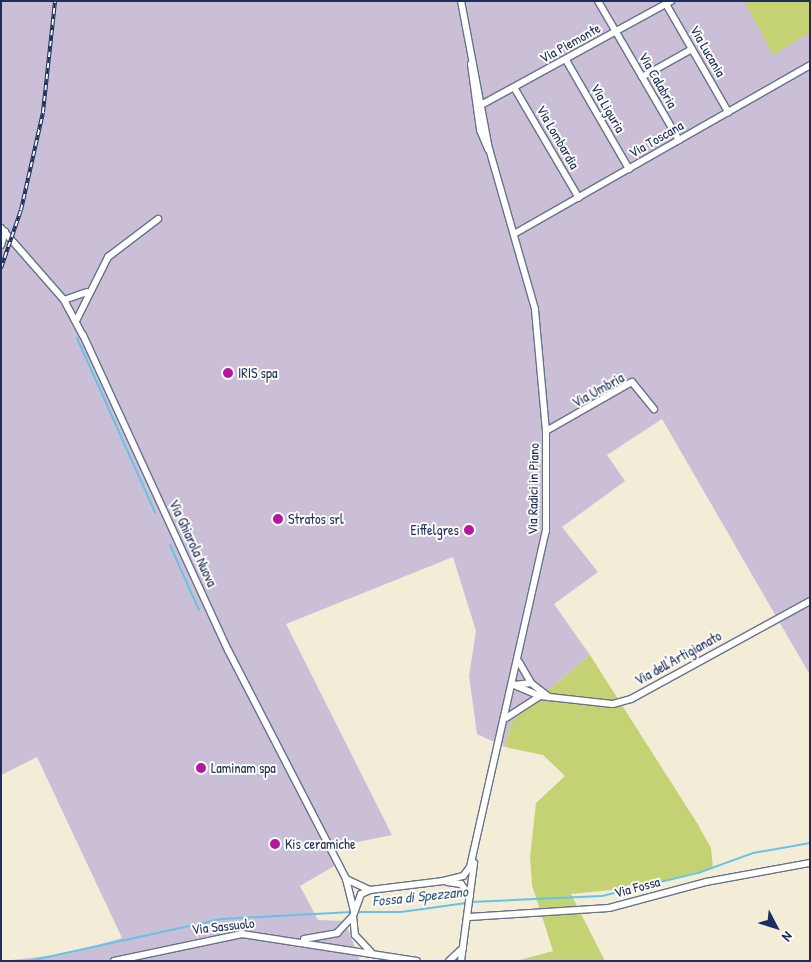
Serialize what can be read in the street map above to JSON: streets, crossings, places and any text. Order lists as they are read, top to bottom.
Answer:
{
  "streets": {
    "street": [
      "Via Piemonte",
      "Via Lucania",
      "Via Calabria",
      "Via Liguria",
      "Via Lombardia",
      "Via Toscana",
      "Via Umbria",
      "Via Radici in Piano",
      "Via Ghiarola Nuova",
      "Via dell'Artigianato",
      "Via Fossa",
      "Via Sassuolo"
    ]
  },
  "crossings": [
    ["Via Piemonte", "Via Lucania"],
    ["Via Piemonte", "Via Calabria"],
    ["Via Piemonte", "Via Liguria"],
    ["Via Piemonte", "Via Lombardia"],
    ["Via Lucania", "Via Toscana"],
    ["Via Calabria", "Via Toscana"],
    ["Via Liguria", "Via Toscana"],
    ["Via Lombardia", "Via Toscana"],
    ["Via Toscana", "Via Radici in Piano"],
    ["Via Umbria", "Via Radici in Piano"],
    ["Via Radici in Piano", "Via dell'Artigianato"],
    ["Via Ghiarola Nuova", "Via Sassuolo"]
  ],
  "water": ["Fossa di Spezzano"],
  "places": [
    "IRIS spa",
    "Stratos srl",
    "Eiffelgres",
    "Laminam spa",
    "Kis ceramiche"
  ],
  "north": "bottom right"
}
